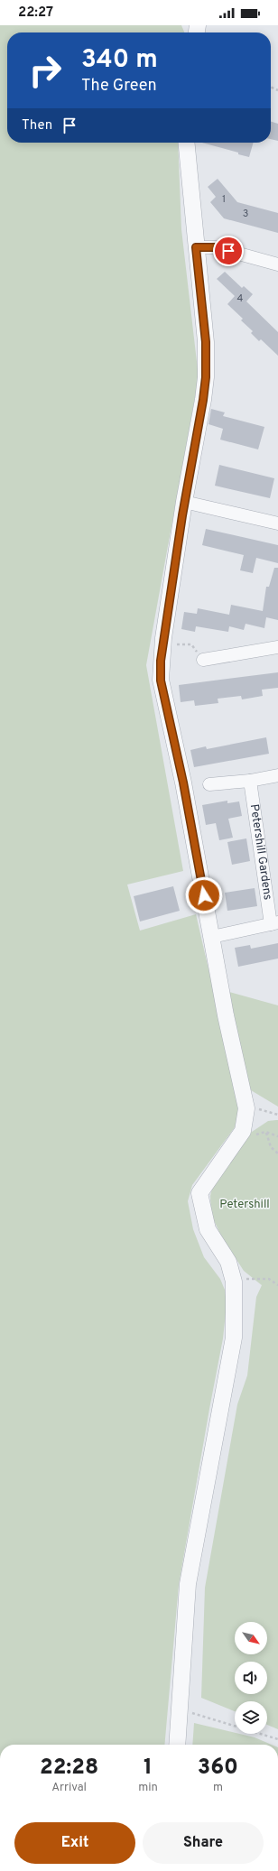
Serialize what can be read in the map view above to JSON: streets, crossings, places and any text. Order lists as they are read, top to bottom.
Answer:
{
  "streets": {
    "street": ["Petershill Gardens"]
  },
  "parks": ["Petershill"],
  "house_numbers": ["1", "3", "4"],
  "north": "bottom right",
  "page": {
    "status": "22:27",
    "turn": ["340 m", "The Green"],
    "then": "Then",
    "eta": [
      "22:28",
      "Arrival",
      "1",
      "min",
      "360",
      "m"
    ],
    "buttons": ["Exit", "Share"]
  }
}
